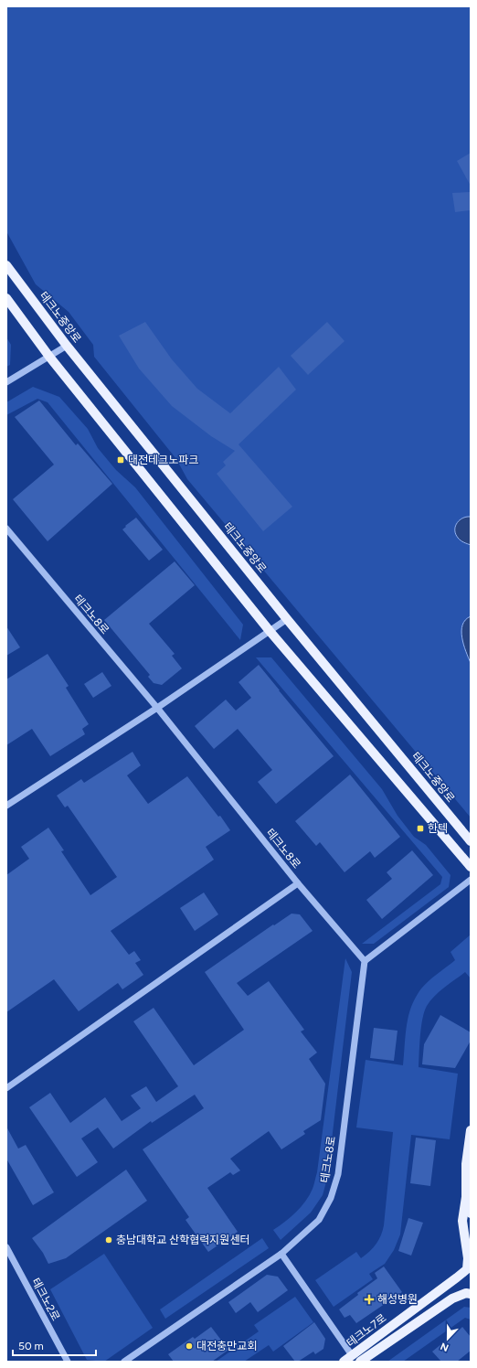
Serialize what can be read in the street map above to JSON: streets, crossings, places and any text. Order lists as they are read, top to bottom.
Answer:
{
  "streets": {
    "main road": ["테크노중앙로", "테크노7로"],
    "street": ["테크노8로", "테크노2로"]
  },
  "places": {
    "transit": ["대전테크노파크", "한텍"],
    "other": ["충남대학교 산학협력지원센터", "대전충만교회"],
    "health": ["해성병원"]
  },
  "scale_bar": "50 m",
  "north": "bottom"
}
